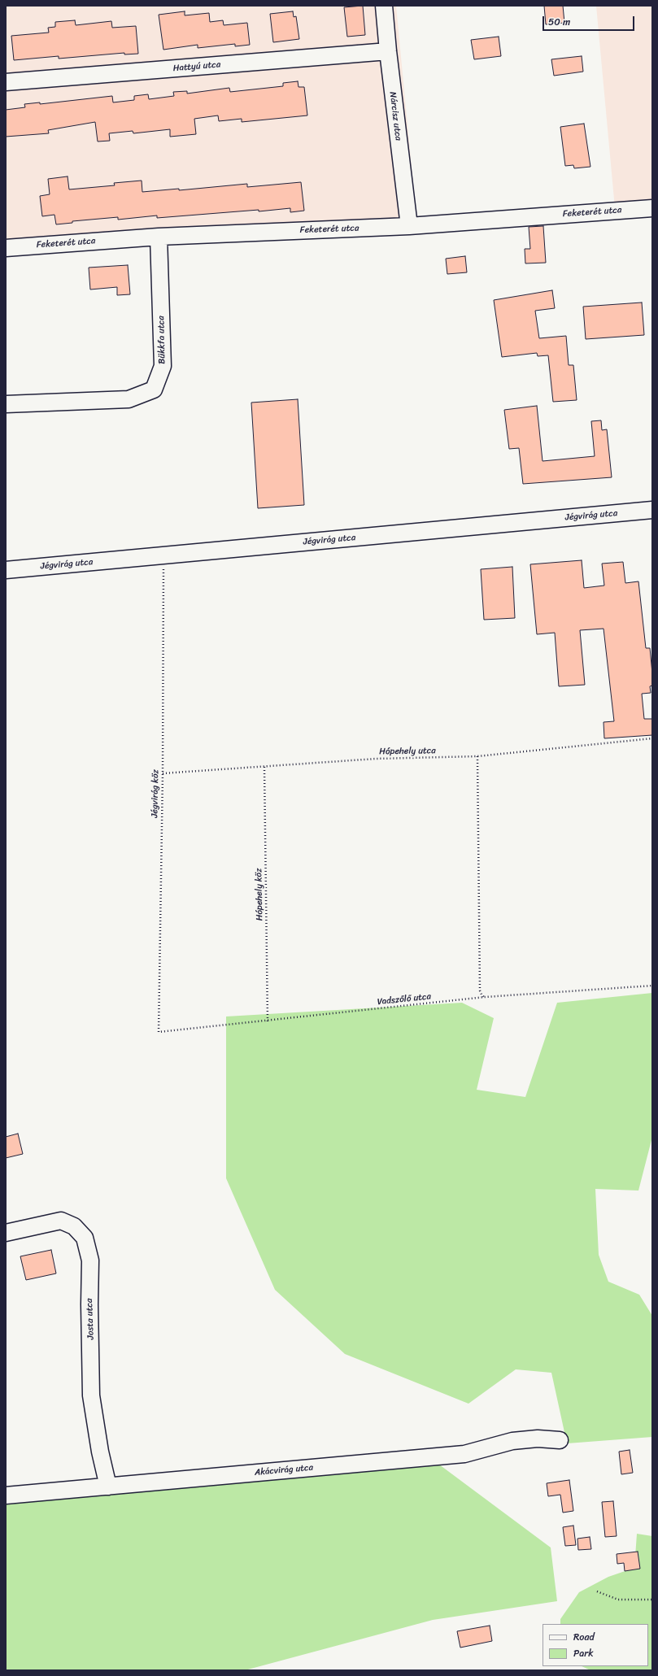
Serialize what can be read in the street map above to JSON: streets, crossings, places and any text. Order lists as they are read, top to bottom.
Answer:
{
  "streets": {
    "street": [
      "Hattyú utca",
      "Nárcisz utca",
      "Feketerét utca",
      "Bükkfa utca",
      "Jégvirág utca",
      "Josta utca",
      "Akácvirág utca"
    ],
    "path": [
      "Hópehely utca",
      "Jégvirág köz",
      "Hópehely köz",
      "Vadszőlő utca"
    ]
  },
  "crossings": [
    ["Hattyú utca", "Nárcisz utca"],
    ["Nárcisz utca", "Feketerét utca"],
    ["Feketerét utca", "Bükkfa utca"],
    ["Jégvirág utca", "Jégvirág köz"],
    ["Hópehely utca", "Jégvirág köz"],
    ["Hópehely utca", "Hópehely köz"],
    ["Jégvirág köz", "Vadszőlő utca"],
    ["Hópehely köz", "Vadszőlő utca"],
    ["Josta utca", "Akácvirág utca"]
  ],
  "legend": ["Road", "Park"],
  "scale_bar": "50 m"
}
